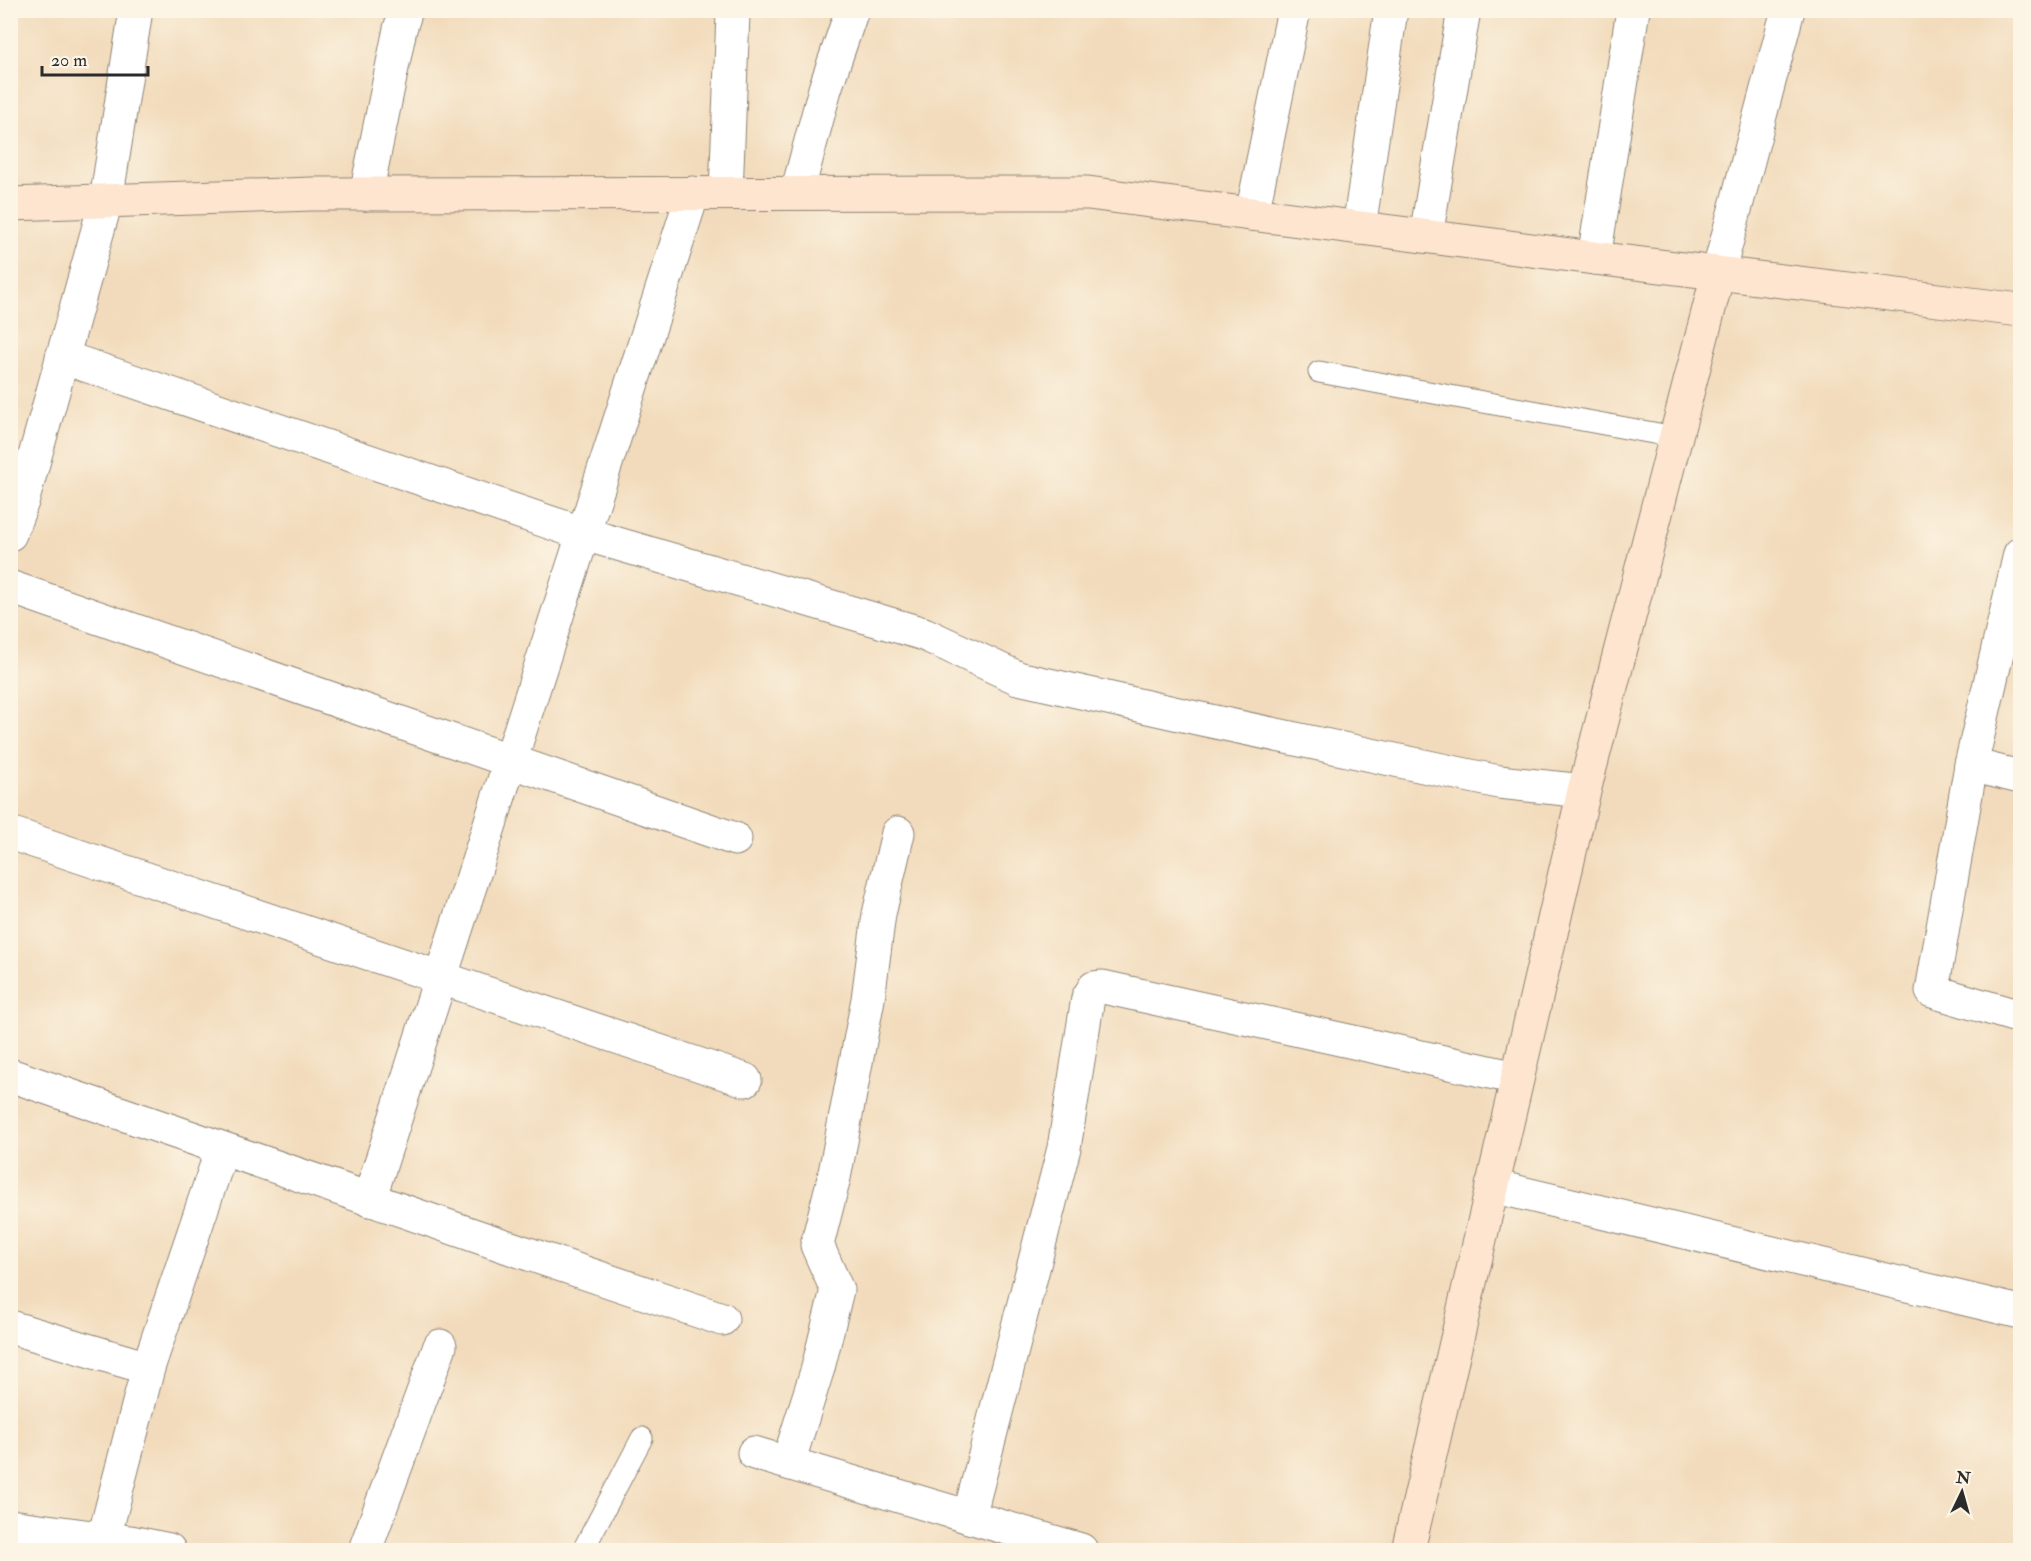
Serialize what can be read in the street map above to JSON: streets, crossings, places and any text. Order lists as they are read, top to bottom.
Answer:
{
  "scale_bar": "20 m",
  "north": "top"
}
